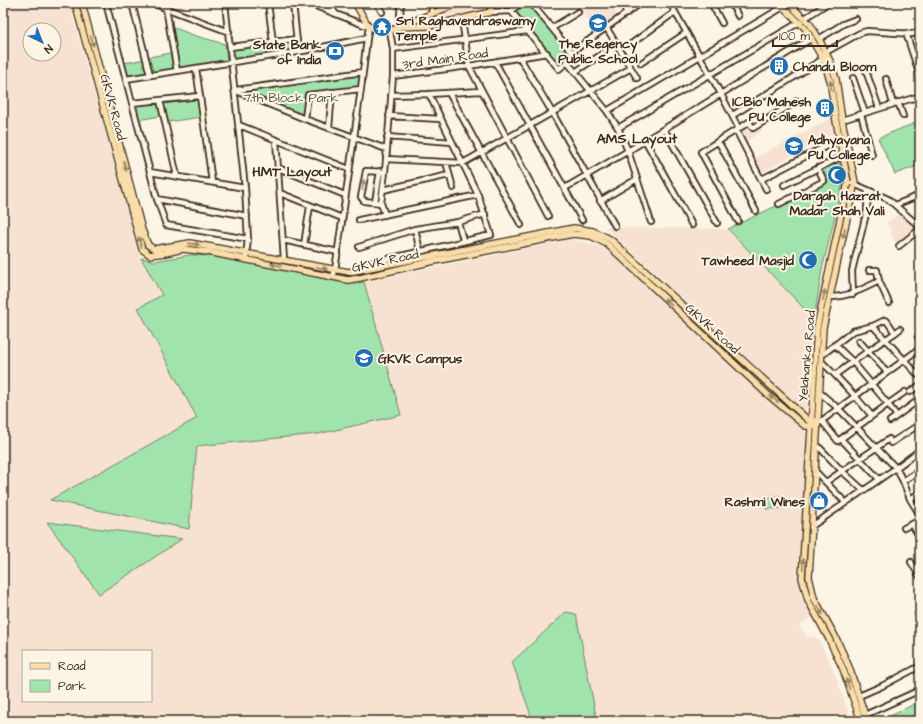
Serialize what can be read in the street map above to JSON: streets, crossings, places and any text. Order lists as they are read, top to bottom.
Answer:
{
  "streets": {
    "main road": ["GKVK Road", "Yelahanka Road"],
    "street": ["3rd Main Road"]
  },
  "crossings": [
    ["GKVK Road", "Yelahanka Road"]
  ],
  "districts": ["AMS Layout", "HMT Layout"],
  "parks": ["7th Block Park"],
  "places": {
    "school or university": ["The Regency Public School", "Adhyayana PU College", "GKVK Campus"],
    "temple": ["Sri Raghavendraswamy Temple"],
    "bank": ["State Bank of India"],
    "building": ["Chandu Bloom", "ICBio Mahesh PU College"],
    "mosque": ["Dargah Hazrat Madar Shah Vali", "Tawheed Masjid"],
    "shop": ["Rashmi Wines"]
  },
  "legend": ["Road", "Park"],
  "scale_bar": "100 m",
  "north": "bottom right"
}
